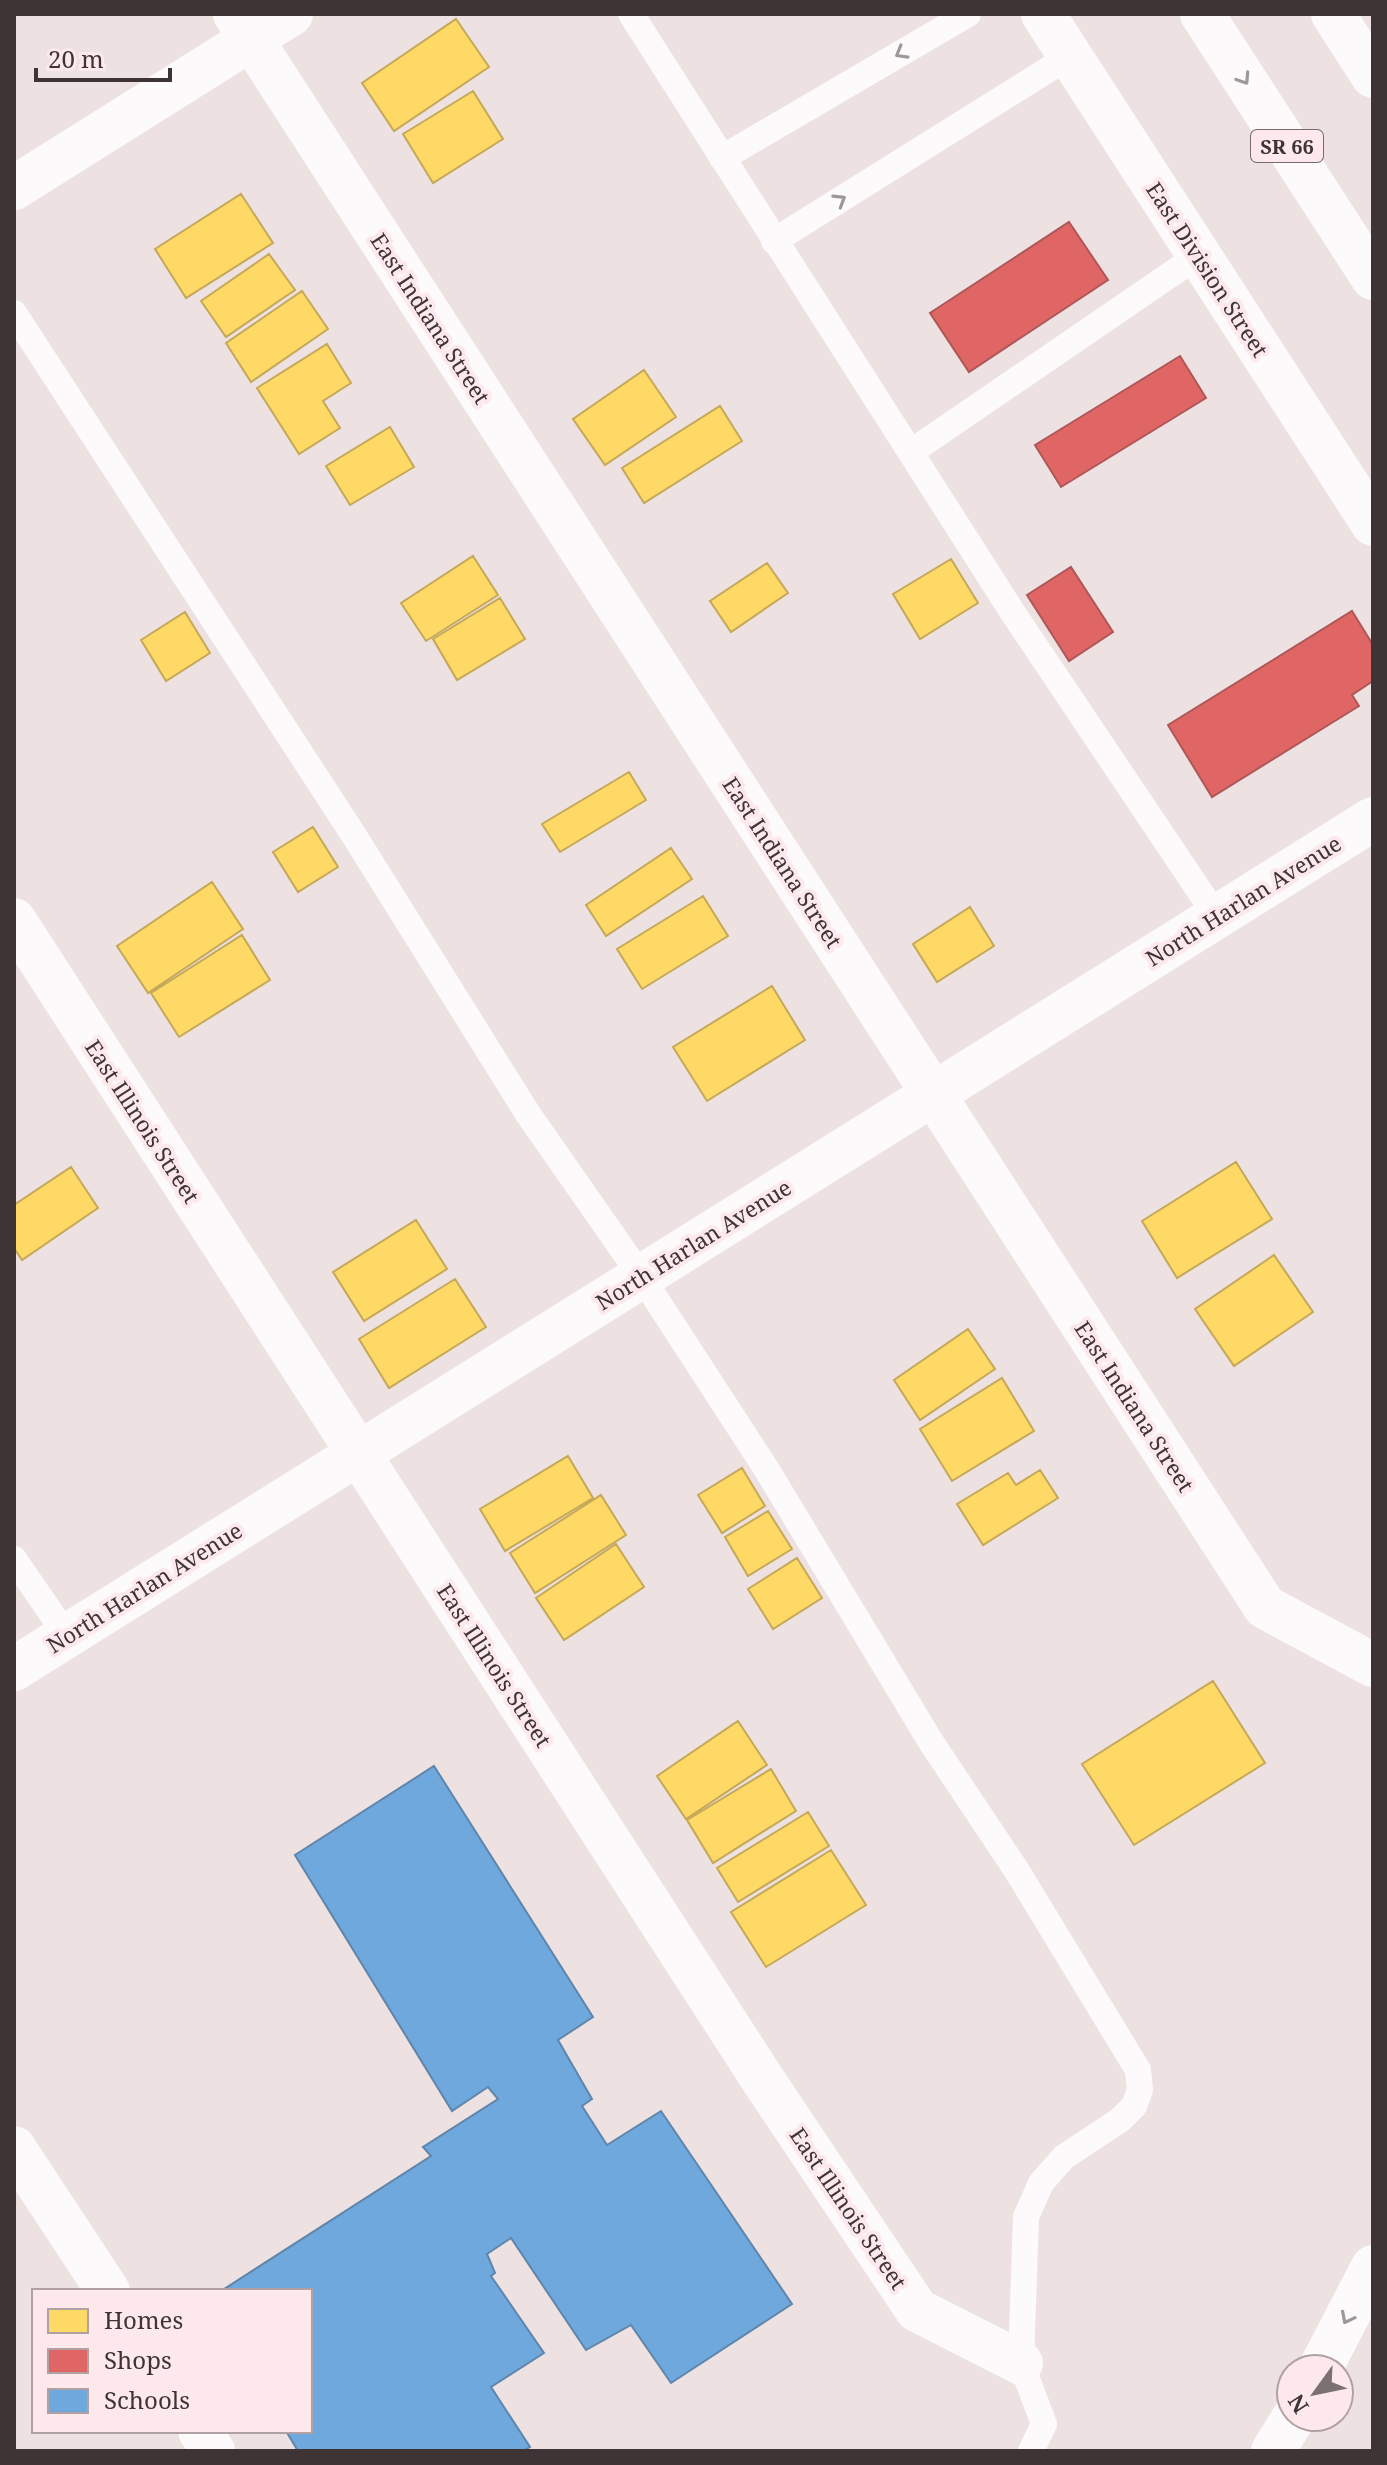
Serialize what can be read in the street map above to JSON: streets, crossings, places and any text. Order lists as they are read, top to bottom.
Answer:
{
  "streets": {
    "main road": [
      "SR 66",
      "East Division Street",
      "East Indiana Street",
      "North Harlan Avenue",
      "East Illinois Street"
    ]
  },
  "crossings": [
    ["East Indiana Street", "North Harlan Avenue"],
    ["North Harlan Avenue", "East Illinois Street"]
  ],
  "legend": ["Homes", "Shops", "Schools"],
  "scale_bar": "20 m",
  "north": "bottom left"
}
